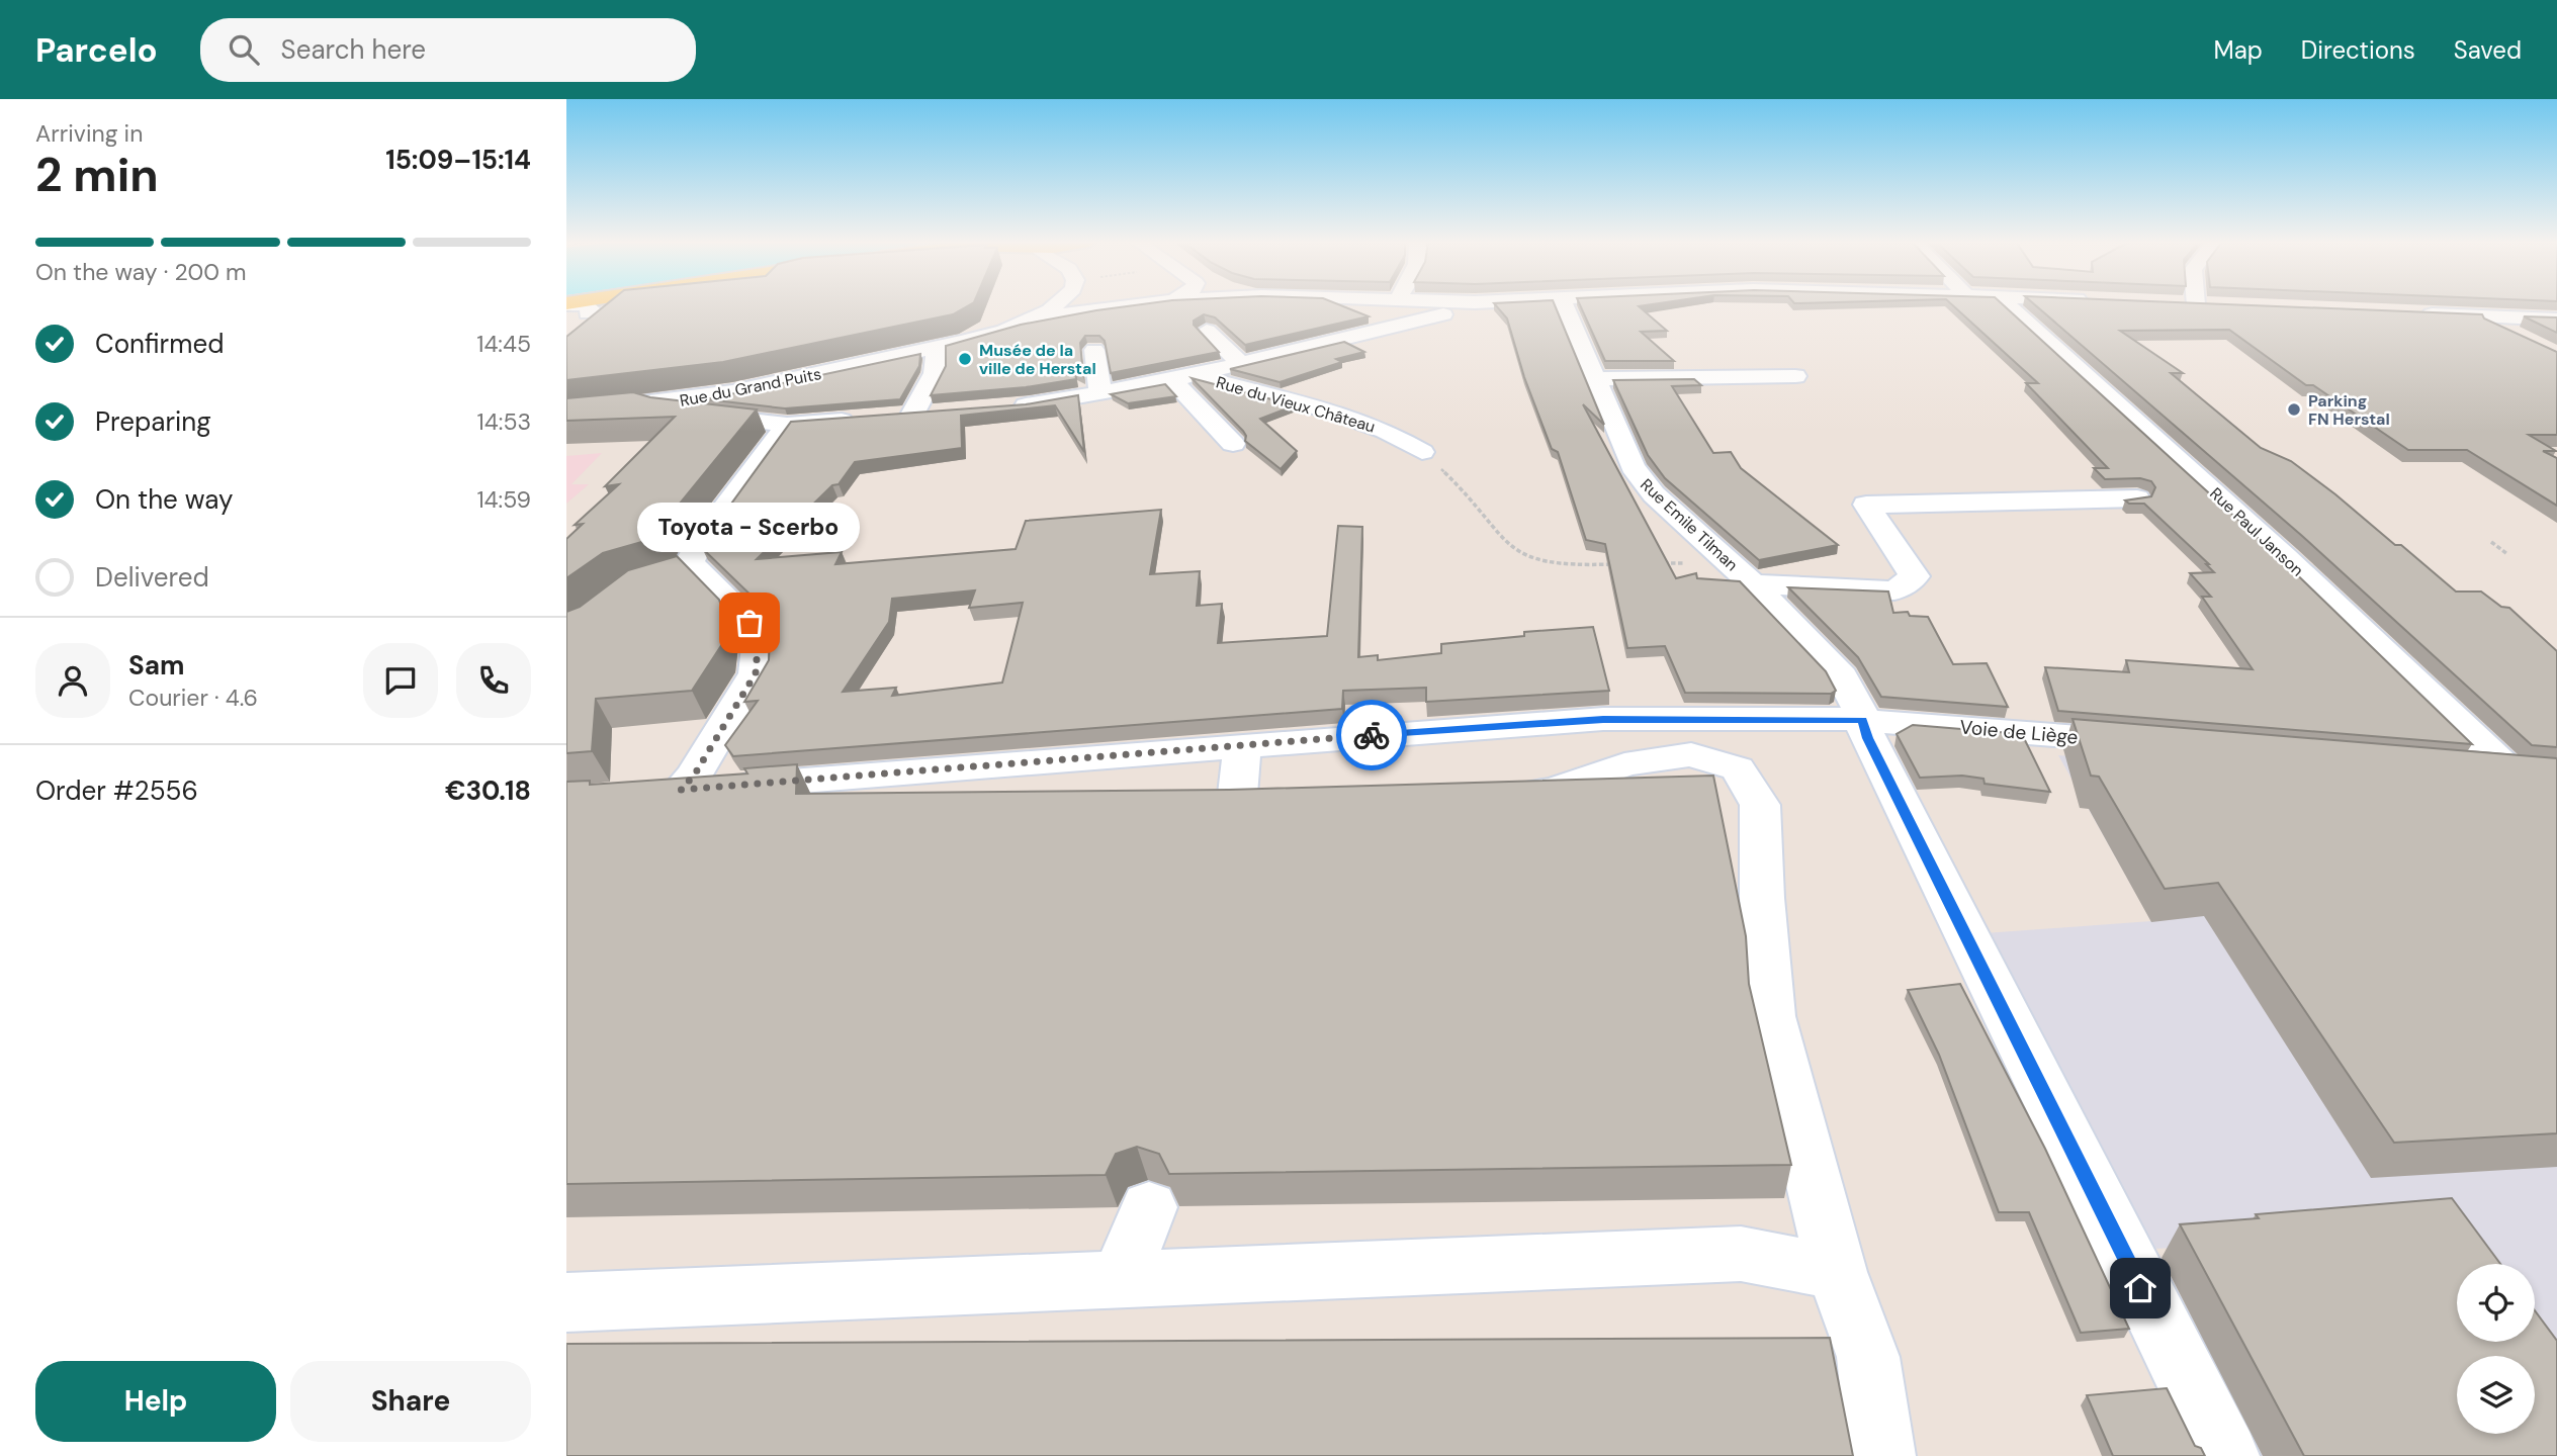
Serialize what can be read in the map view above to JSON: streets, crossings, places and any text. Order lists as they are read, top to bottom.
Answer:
{
  "streets": {
    "street": [
      "Rue du Grand Puits",
      "Rue du Vieux Château",
      "Rue Emile Tilman",
      "Rue Paul Janson",
      "Voie de Liège"
    ]
  },
  "crossings": [
    ["Rue Emile Tilman", "Voie de Liège"]
  ],
  "places": ["Musée de la ville de Herstal", "Parking FN Herstal", "Toyota - Scerbo"],
  "page": {
    "header": "Parcelo",
    "search": "Search here",
    "nav": ["Map", "Directions", "Saved"],
    "heading": ["2 min", "Arriving in", "15:09–15:14"],
    "panel": [
      "Sam",
      "Courier · 4.6",
      "Order #2556",
      "€30.18"
    ],
    "bar": "On the way · 200 m",
    "list": [
      ["Confirmed", "14:45"],
      ["Preparing", "14:53"],
      ["On the way", "14:59"],
      "Delivered"
    ],
    "bubble": "Toyota - Scerbo",
    "buttons": ["Help", "Share"]
  }
}
